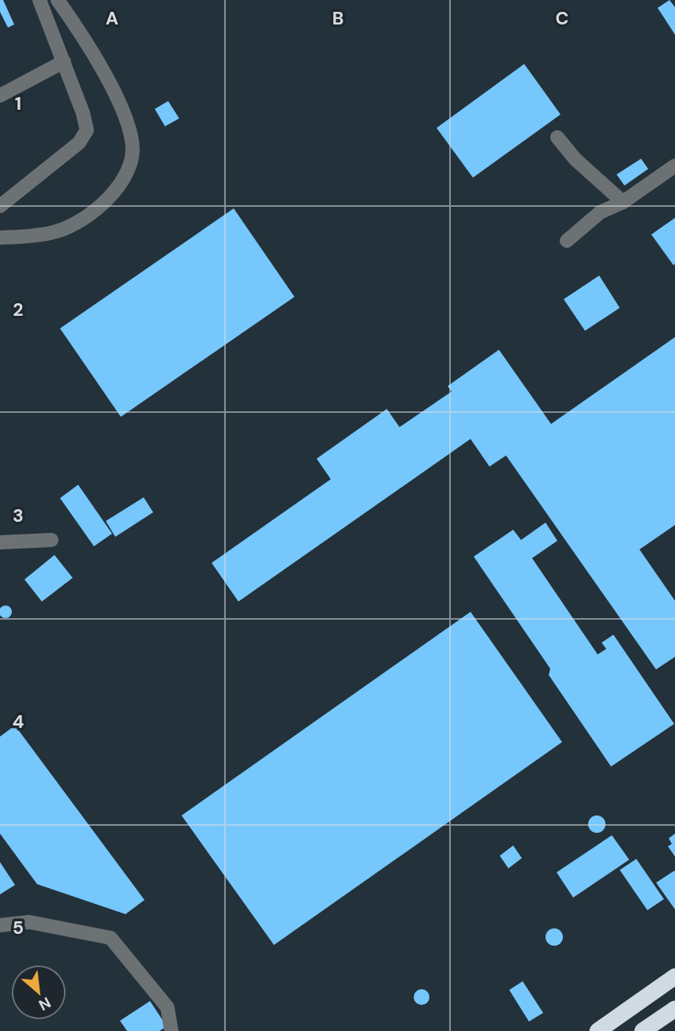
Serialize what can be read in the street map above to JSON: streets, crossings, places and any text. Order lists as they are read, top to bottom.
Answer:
{
  "north": "bottom right",
  "grid": {
    "columns": ["A", "B", "C"],
    "rows": [
      "1",
      "2",
      "3",
      "4",
      "5"
    ]
  }
}
